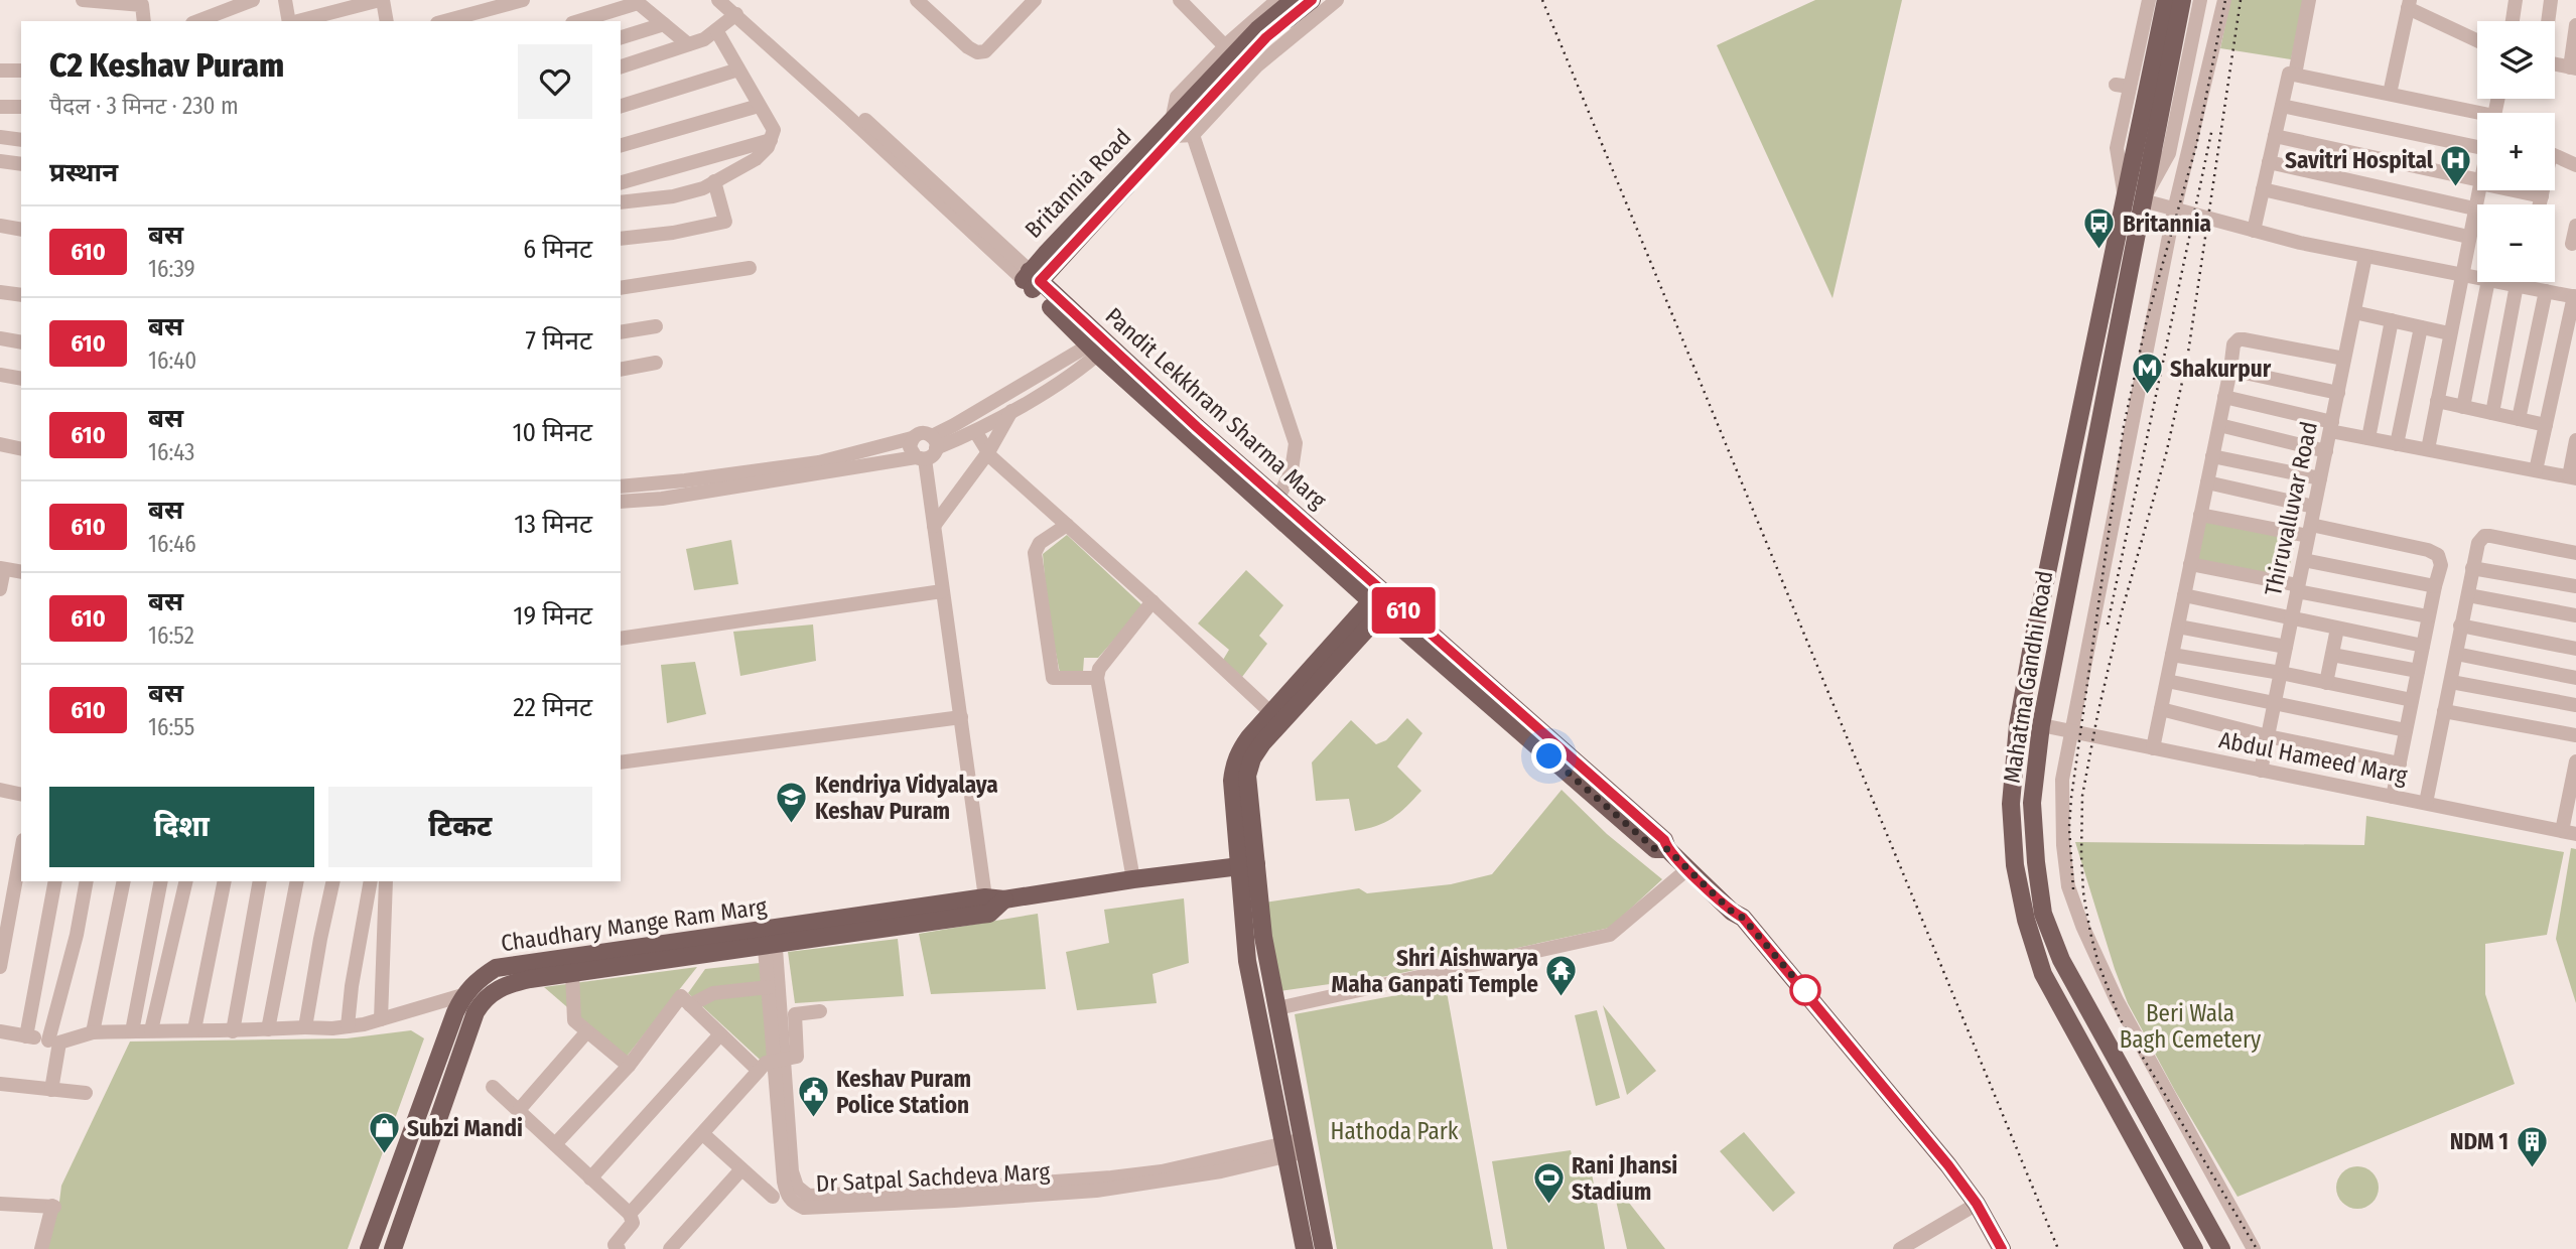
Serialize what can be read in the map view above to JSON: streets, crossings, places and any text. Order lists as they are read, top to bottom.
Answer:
{
  "streets": {
    "main road": [
      "Britannia Road",
      "Pandit Lekkhram Sharma Marg",
      "Mahatma Gandhi Road",
      "Chaudhary Mange Ram Marg"
    ],
    "street": ["Thiruvalluvar Road", "Abdul Hameed Marg", "Dr Satpal Sachdeva Marg"]
  },
  "crossings": [
    ["Britannia Road", "Pandit Lekkhram Sharma Marg"],
    ["Thiruvalluvar Road", "Abdul Hameed Marg"],
    ["Mahatma Gandhi Road", "Abdul Hameed Marg"],
    ["Chaudhary Mange Ram Marg", "Dr Satpal Sachdeva Marg"]
  ],
  "parks": ["Beri Wala Bagh Cemetery", "Hathoda Park"],
  "places": {
    "hospital": ["Savitri Hospital"],
    "bus stop": ["Britannia"],
    "metro station": ["Shakurpur"],
    "school or university": ["Kendriya Vidyalaya Keshav Puram"],
    "temple": ["Shri Aishwarya Maha Ganpati Temple"],
    "public building": ["Keshav Puram Police Station"],
    "shop": ["Subzi Mandi"],
    "building": ["NDM 1"],
    "sports": ["Rani Jhansi Stadium"]
  },
  "lines": ["bus line 610"],
  "page": {
    "on_map": "610",
    "map_buttons": ["+", "−"],
    "heading": [
      ["C2 Keshav Puram", "पैदल · 3 मिनट · 230 m"],
      "प्रस्थान"
    ],
    "list": [
      {
        "mark": "610",
        "name": "बस",
        "note": "16:39",
        "value": "6 मिनट"
      },
      {
        "mark": "610",
        "name": "बस",
        "note": "16:40",
        "value": "7 मिनट"
      },
      {
        "mark": "610",
        "name": "बस",
        "note": "16:43",
        "value": "10 मिनट"
      },
      {
        "mark": "610",
        "name": "बस",
        "note": "16:46",
        "value": "13 मिनट"
      },
      {
        "mark": "610",
        "name": "बस",
        "note": "16:52",
        "value": "19 मिनट"
      },
      {
        "mark": "610",
        "name": "बस",
        "note": "16:55",
        "value": "22 मिनट"
      }
    ],
    "buttons": ["दिशा", "टिकट"]
  }
}
